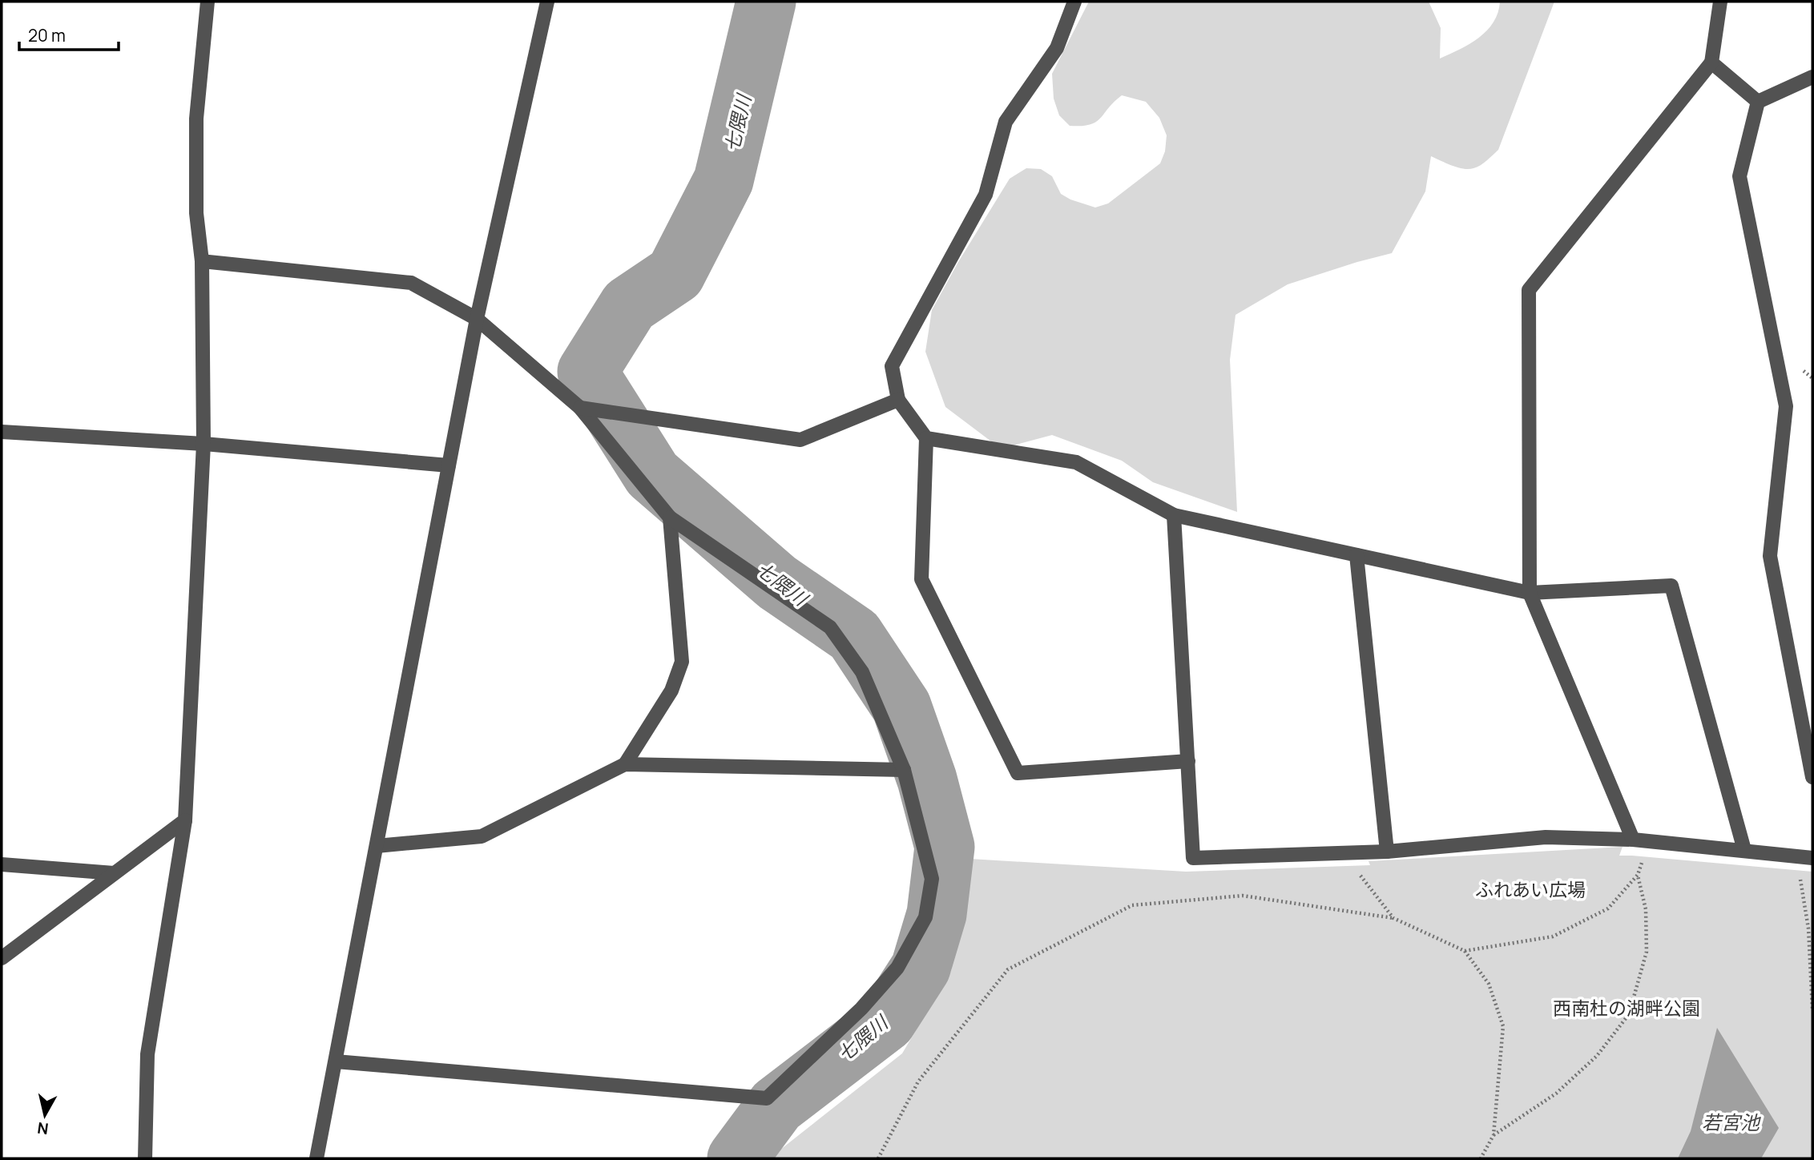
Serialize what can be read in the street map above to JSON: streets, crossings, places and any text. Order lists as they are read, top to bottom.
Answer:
{
  "water": ["七隈川", "若宮池"],
  "parks": ["ふれあい広場", "西南杜の湖畔公園"],
  "scale_bar": "20 m",
  "north": "bottom"
}
